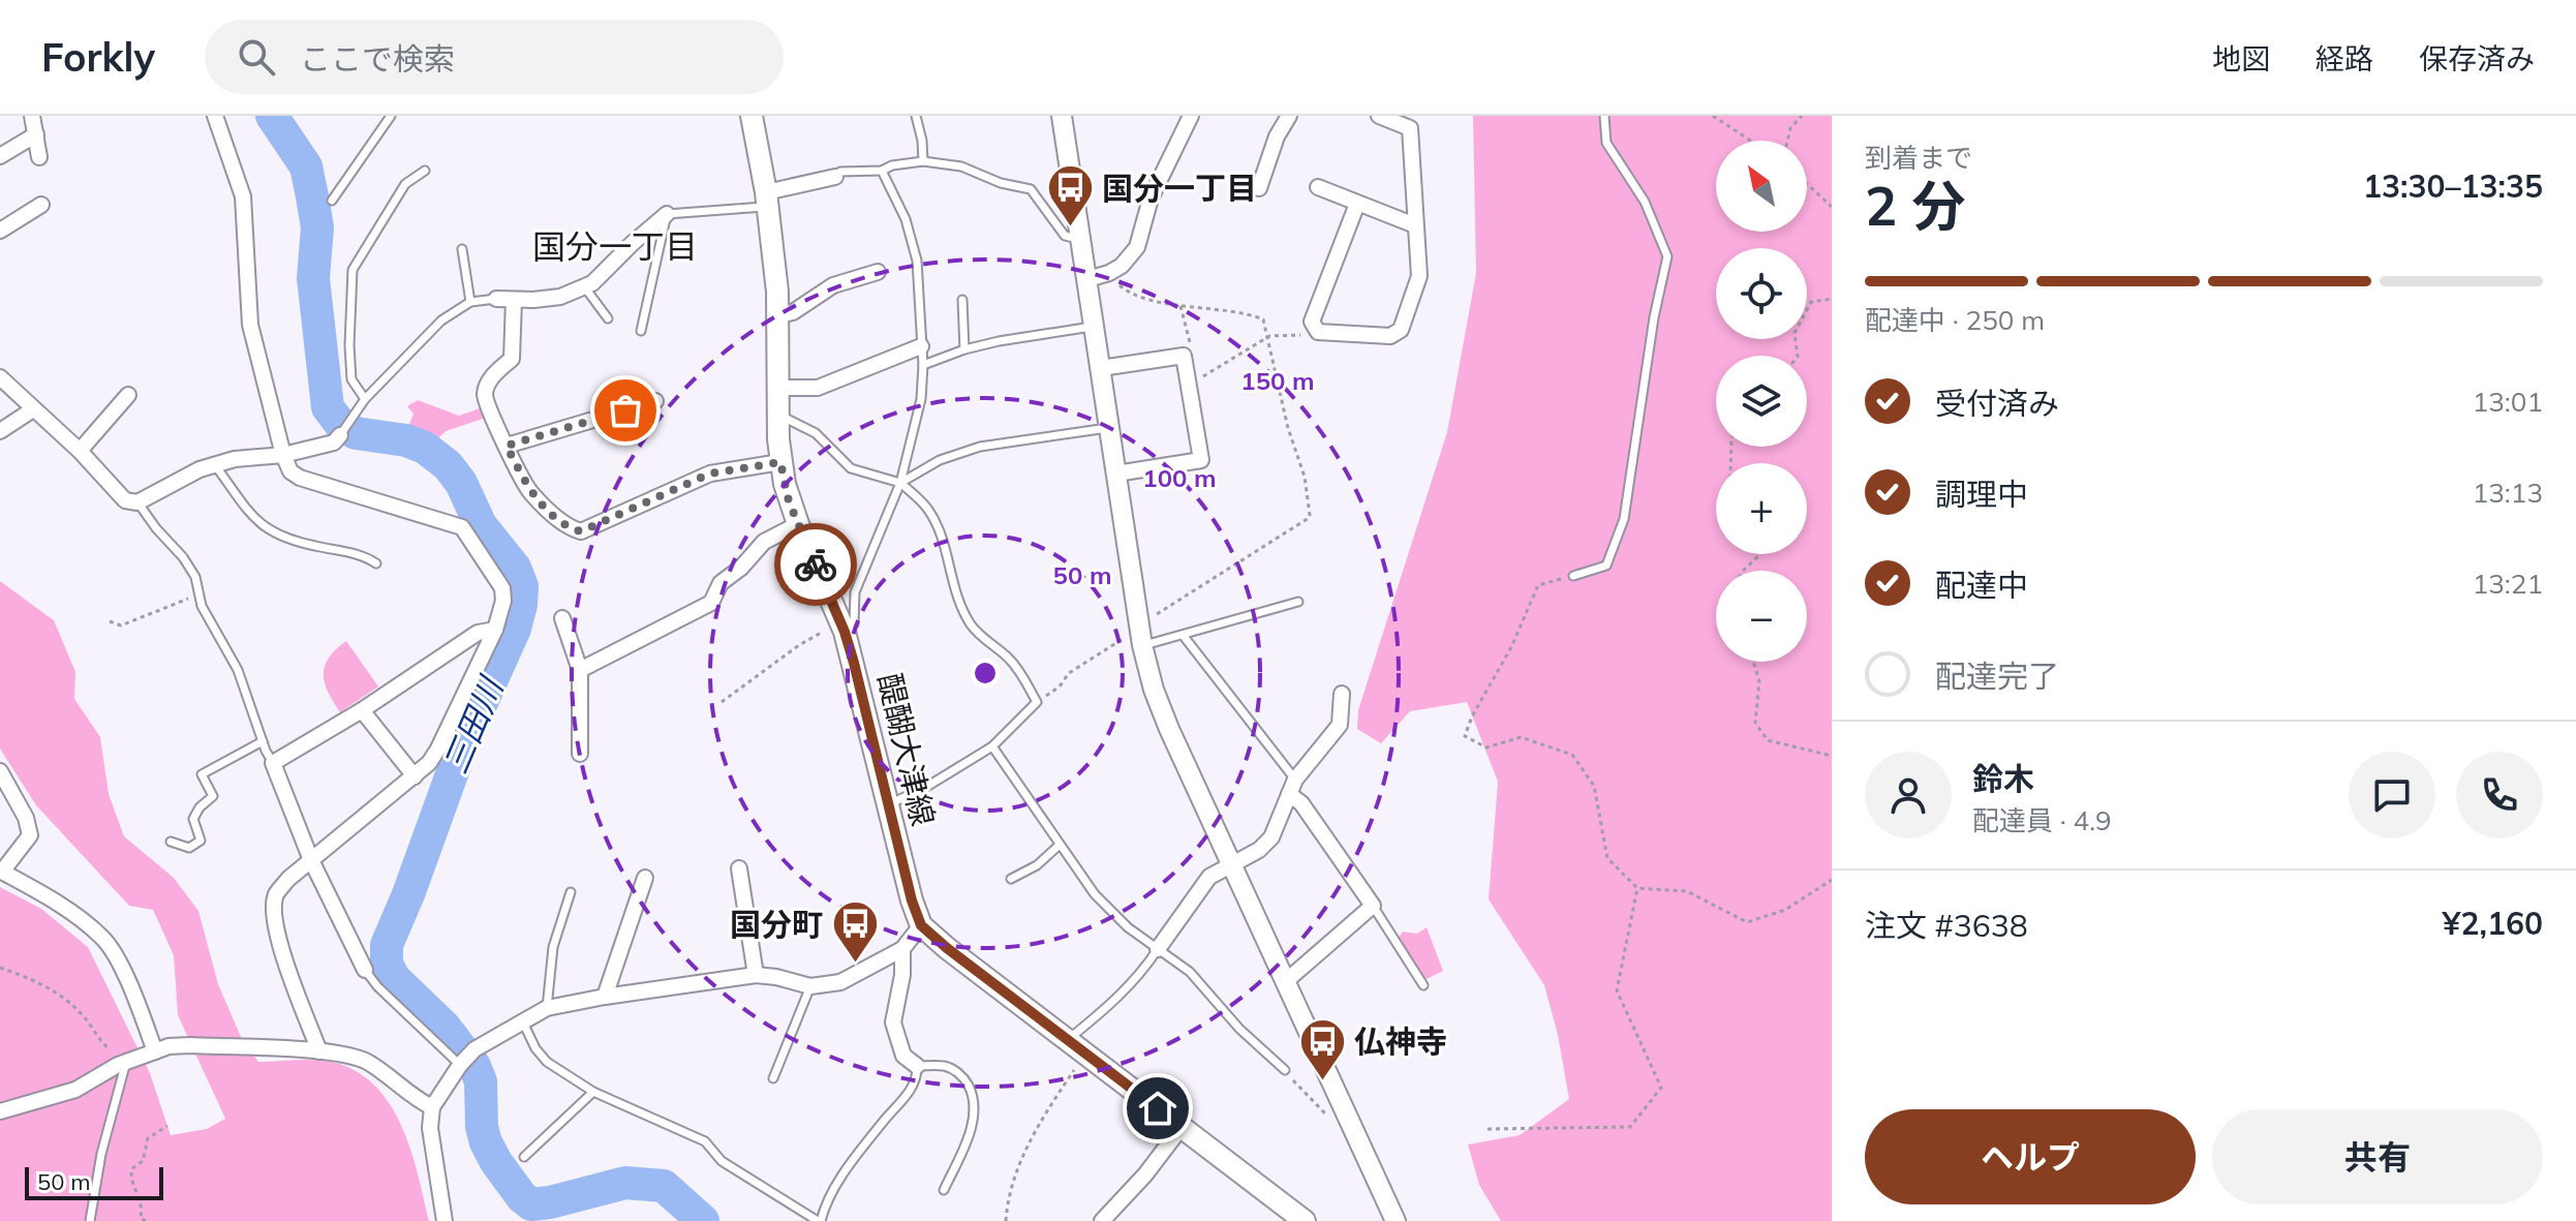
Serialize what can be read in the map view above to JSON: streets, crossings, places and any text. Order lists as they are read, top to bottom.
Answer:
{
  "streets": {
    "main road": ["醍醐大津線"]
  },
  "districts": ["国分一丁目"],
  "water": ["三田川"],
  "places": {
    "bus stop": ["国分一丁目", "国分町", "仏神寺"]
  },
  "scale_bar": "50 m",
  "north": "top left",
  "page": {
    "header": "Forkly",
    "search": "ここで検索",
    "nav": ["地図", "経路", "保存済み"],
    "heading": ["2 分", "到着まで", "13:30–13:35"],
    "panel": [
      "鈴木",
      "配達員 · 4.9",
      "注文 #3638",
      "¥2,160"
    ],
    "map_buttons": ["+", "−"],
    "bar": "配達中 · 250 m",
    "list": [
      ["受付済み", "13:01"],
      ["調理中", "13:13"],
      ["配達中", "13:21"],
      "配達完了"
    ],
    "buttons": ["ヘルプ", "共有"],
    "scale": "50 m"
  },
  "rings": ["150 m", "100 m", "50 m"]
}
